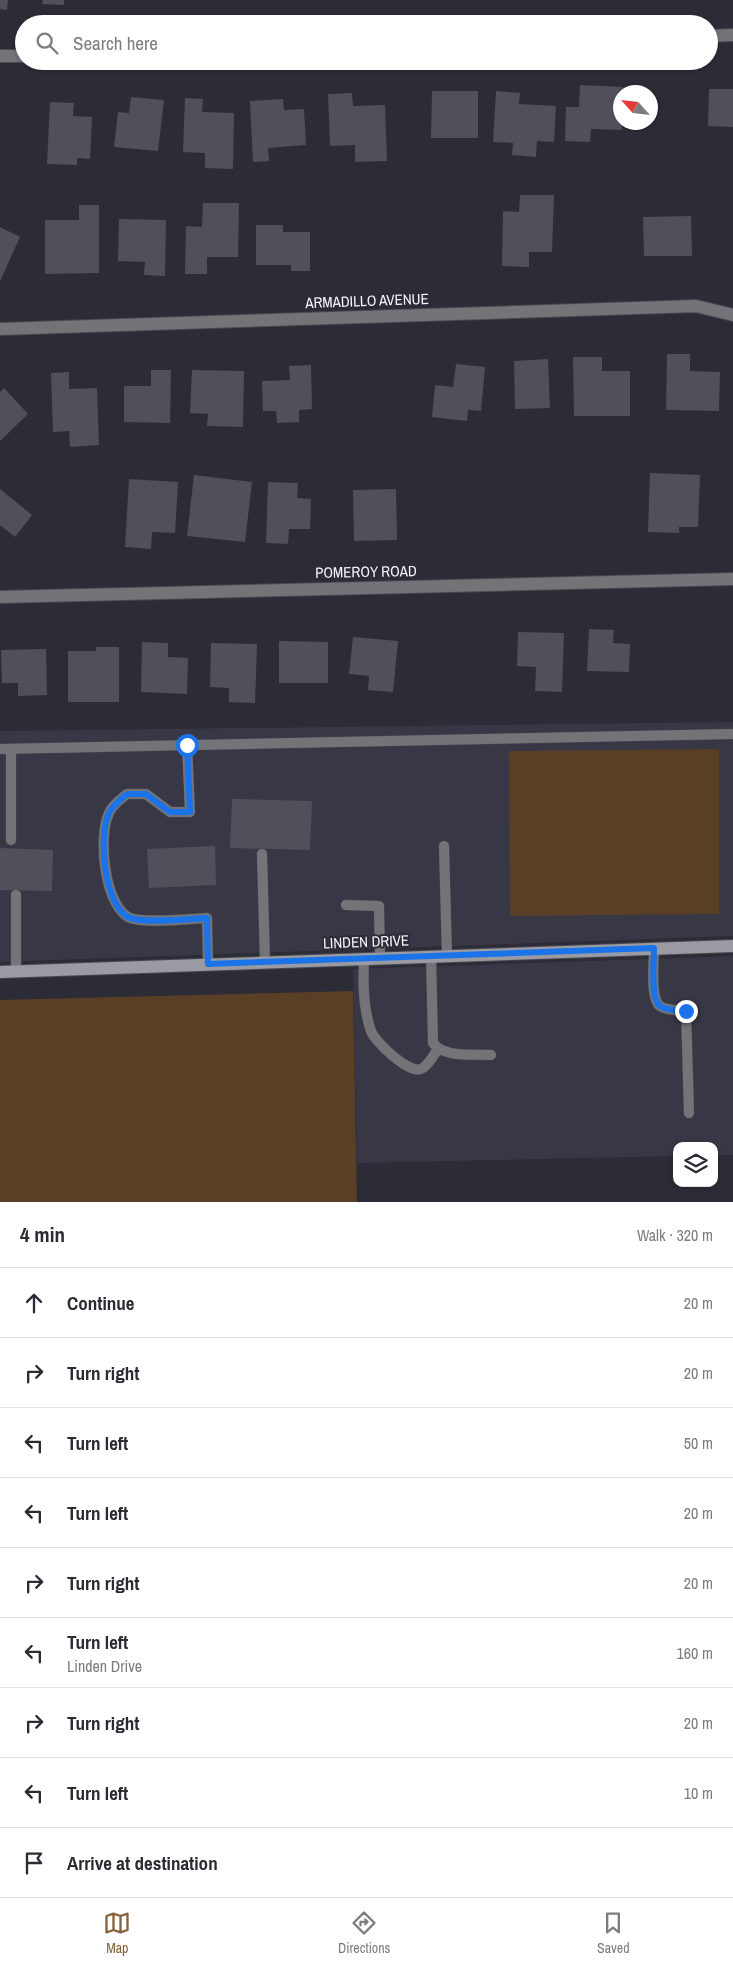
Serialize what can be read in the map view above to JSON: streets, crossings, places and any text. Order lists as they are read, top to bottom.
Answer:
{
  "streets": {
    "street": ["ARMADILLO AVENUE", "POMEROY ROAD", "LINDEN DRIVE"]
  },
  "north": "top left",
  "page": {
    "search": "Search here",
    "heading": ["4 min", "Walk · 320 m"],
    "list": [
      ["Continue", "20 m"],
      ["Turn right", "20 m"],
      ["Turn left", "50 m"],
      ["Turn left", "20 m"],
      ["Turn right", "20 m"],
      ["Turn left", "Linden Drive", "160 m"],
      ["Turn right", "20 m"],
      ["Turn left", "10 m"],
      "Arrive at destination"
    ],
    "nav": ["Map", "Directions", "Saved"]
  }
}
